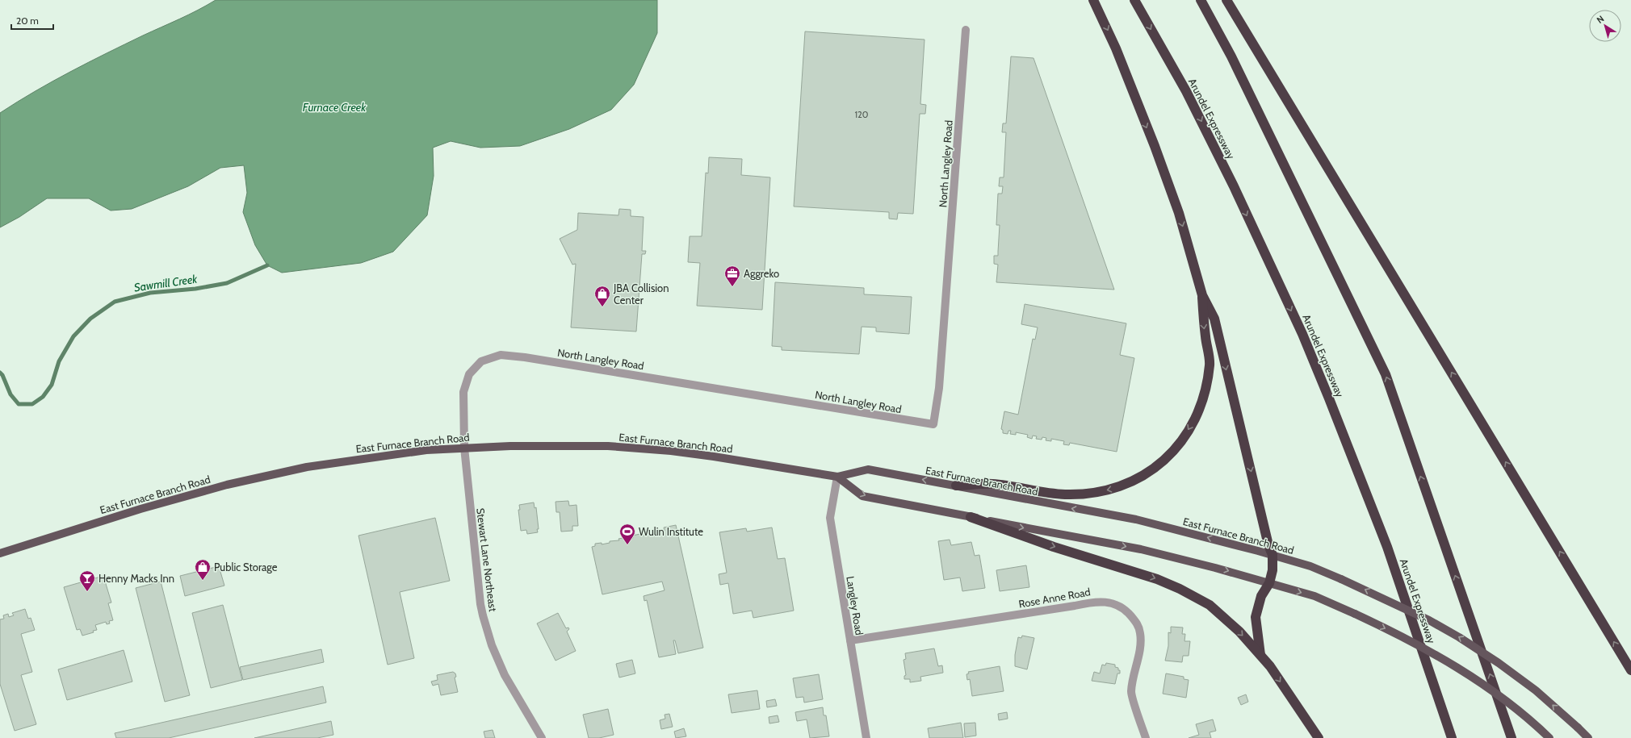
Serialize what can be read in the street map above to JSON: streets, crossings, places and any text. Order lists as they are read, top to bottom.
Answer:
{
  "streets": {
    "highway": ["Arundel Expressway"],
    "main road": ["East Furnace Branch Road"],
    "street": [
      "North Langley Road",
      "Stewart Lane Northeast",
      "Rose Anne Road",
      "Langley Road"
    ]
  },
  "crossings": [
    ["North Langley Road", "East Furnace Branch Road"],
    ["North Langley Road", "Stewart Lane Northeast"],
    ["East Furnace Branch Road", "Stewart Lane Northeast"],
    ["East Furnace Branch Road", "Langley Road"],
    ["Rose Anne Road", "Langley Road"]
  ],
  "water": ["Furnace Creek", "Sawmill Creek"],
  "places": {
    "office": ["Aggreko"],
    "shop": ["JBA Collision Center", "Public Storage"],
    "sports": ["Wulin Institute"],
    "bar": ["Henny Macks Inn"]
  },
  "house_numbers": ["120"],
  "scale_bar": "20 m",
  "north": "top left"
}
